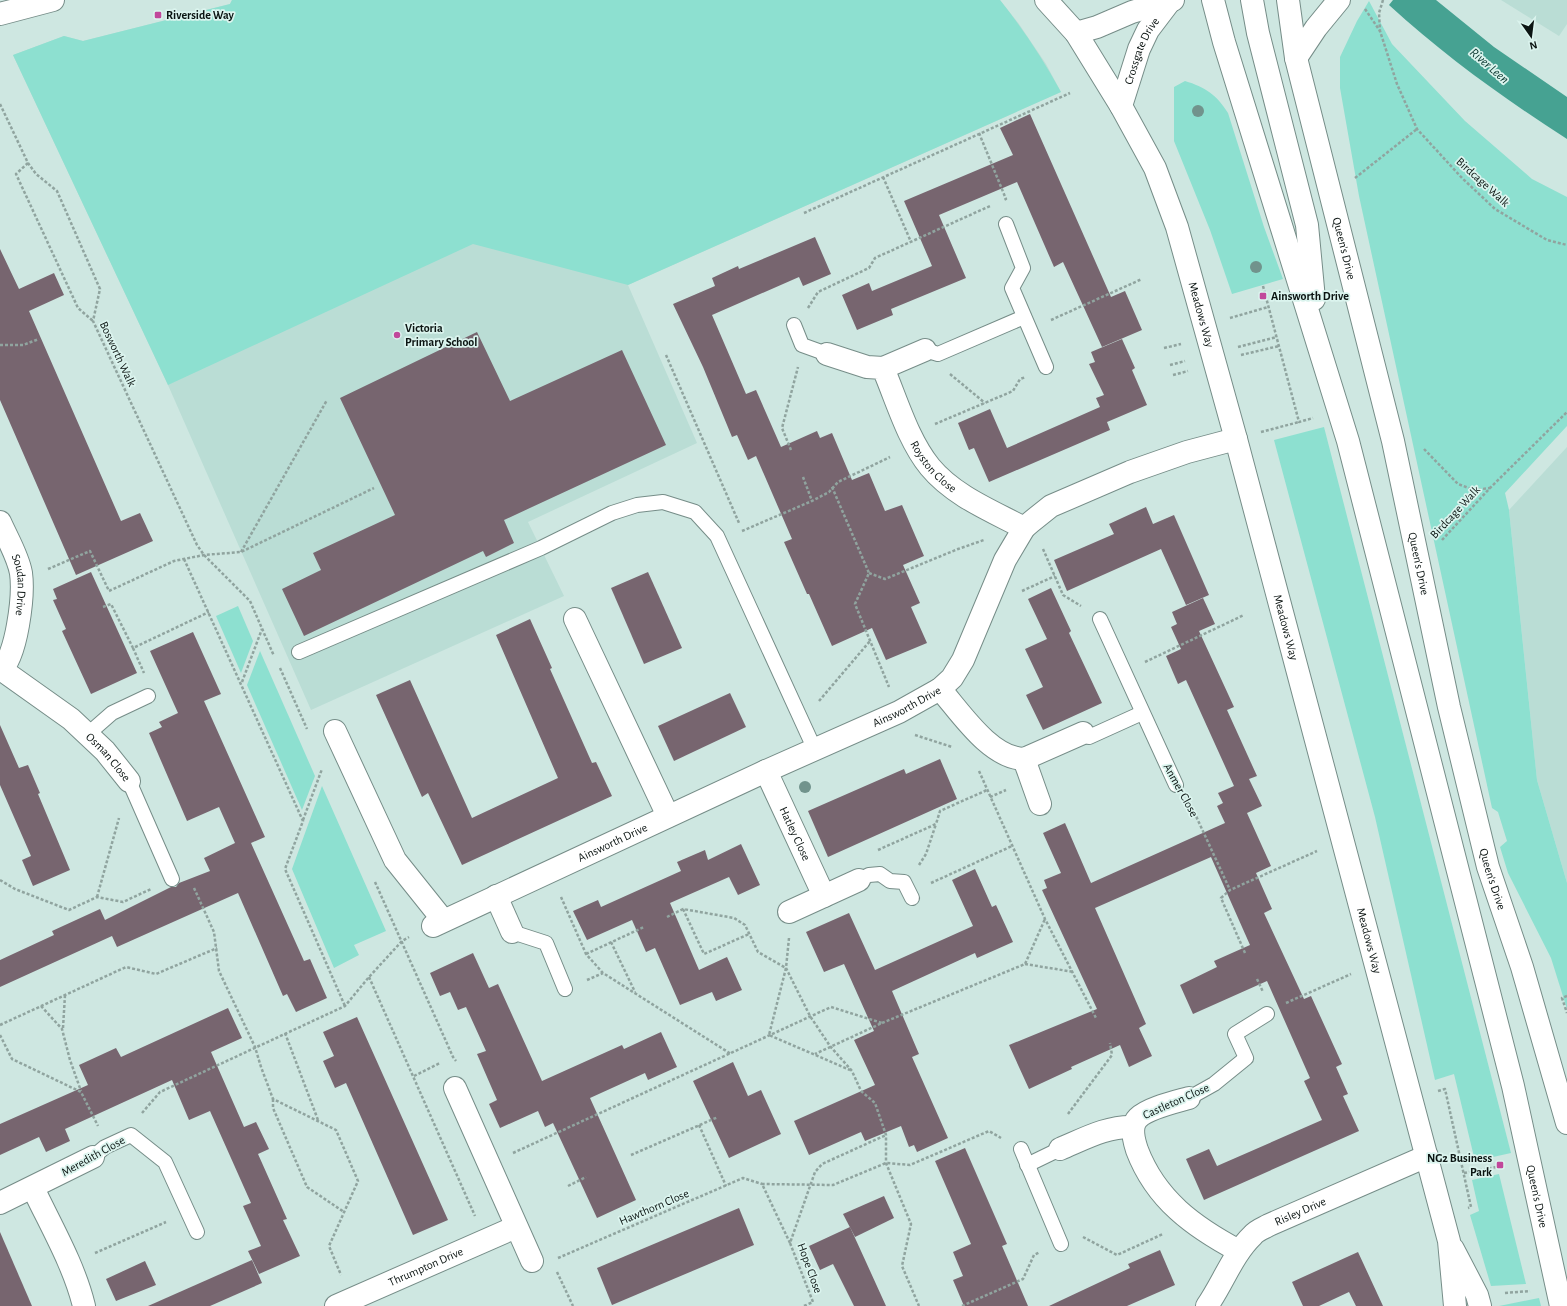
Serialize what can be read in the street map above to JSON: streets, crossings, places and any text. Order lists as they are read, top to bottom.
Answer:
{
  "streets": {
    "street": [
      "Crossgate Drive",
      "Queen's Drive",
      "Meadows Way",
      "Royston Close",
      "Soudan Drive",
      "Ainsworth Drive",
      "Osman Close",
      "Hatley Close",
      "Castleton Close",
      "Meredith Close",
      "Risley Drive",
      "Thrumpton Drive"
    ],
    "lane": ["Anmer Close"],
    "path": [
      "Birdcage Walk",
      "Bosworth Walk",
      "Hawthorn Close",
      "Hope Close"
    ]
  },
  "crossings": [
    ["Crossgate Drive", "Meadows Way"],
    ["Meadows Way", "Ainsworth Drive"],
    ["Meadows Way", "Risley Drive"],
    ["Royston Close", "Ainsworth Drive"],
    ["Soudan Drive", "Osman Close"],
    ["Ainsworth Drive", "Hatley Close"],
    ["Castleton Close", "Risley Drive"],
    ["Hawthorn Close", "Hope Close"]
  ],
  "water": ["River Leen"],
  "places": {
    "transit": ["Riverside Way", "Ainsworth Drive", "NG2 Business Park"],
    "other": ["Victoria Primary School"]
  },
  "north": "bottom"
}
